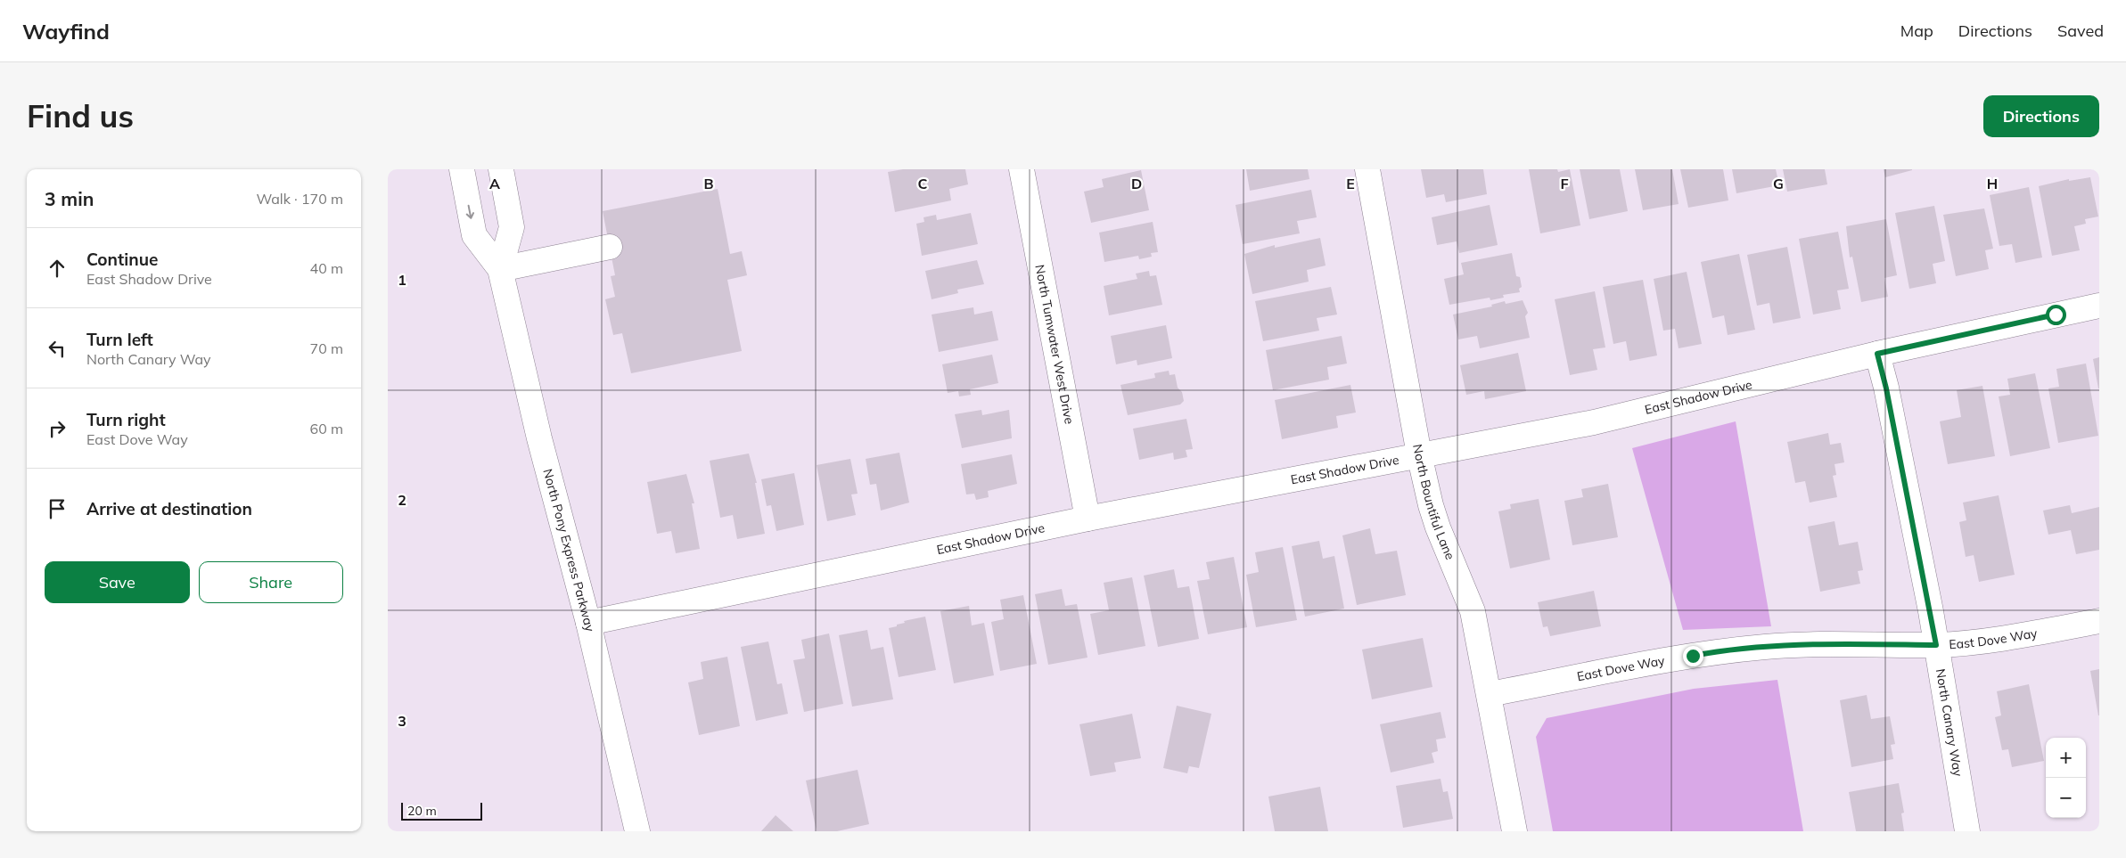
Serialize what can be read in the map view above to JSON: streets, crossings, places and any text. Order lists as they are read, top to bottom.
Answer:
{
  "streets": {
    "street": [
      "North Tumwater West Drive",
      "East Shadow Drive",
      "North Bountiful Lane",
      "North Pony Express Parkway",
      "East Dove Way",
      "North Canary Way"
    ]
  },
  "crossings": [
    ["North Tumwater West Drive", "East Shadow Drive"],
    ["East Shadow Drive", "North Bountiful Lane"],
    ["East Shadow Drive", "North Pony Express Parkway"],
    ["East Shadow Drive", "North Canary Way"],
    ["North Bountiful Lane", "East Dove Way"],
    ["East Dove Way", "North Canary Way"]
  ],
  "scale_bar": "20 m",
  "page": {
    "header": "Wayfind",
    "nav": ["Map", "Directions", "Saved"],
    "buttons": [
      "Directions",
      ["Save", "Share"]
    ],
    "title": "Find us",
    "heading": ["3 min", "Walk · 170 m"],
    "list": [
      ["Continue", "East Shadow Drive", "40 m"],
      ["Turn left", "North Canary Way", "70 m"],
      ["Turn right", "East Dove Way", "60 m"],
      "Arrive at destination"
    ],
    "map_buttons": ["+", "−"],
    "scale": "20 m"
  },
  "grid": {
    "columns": [
      "A",
      "B",
      "C",
      "D",
      "E",
      "F",
      "G",
      "H"
    ],
    "rows": ["1", "2", "3"]
  }
}
